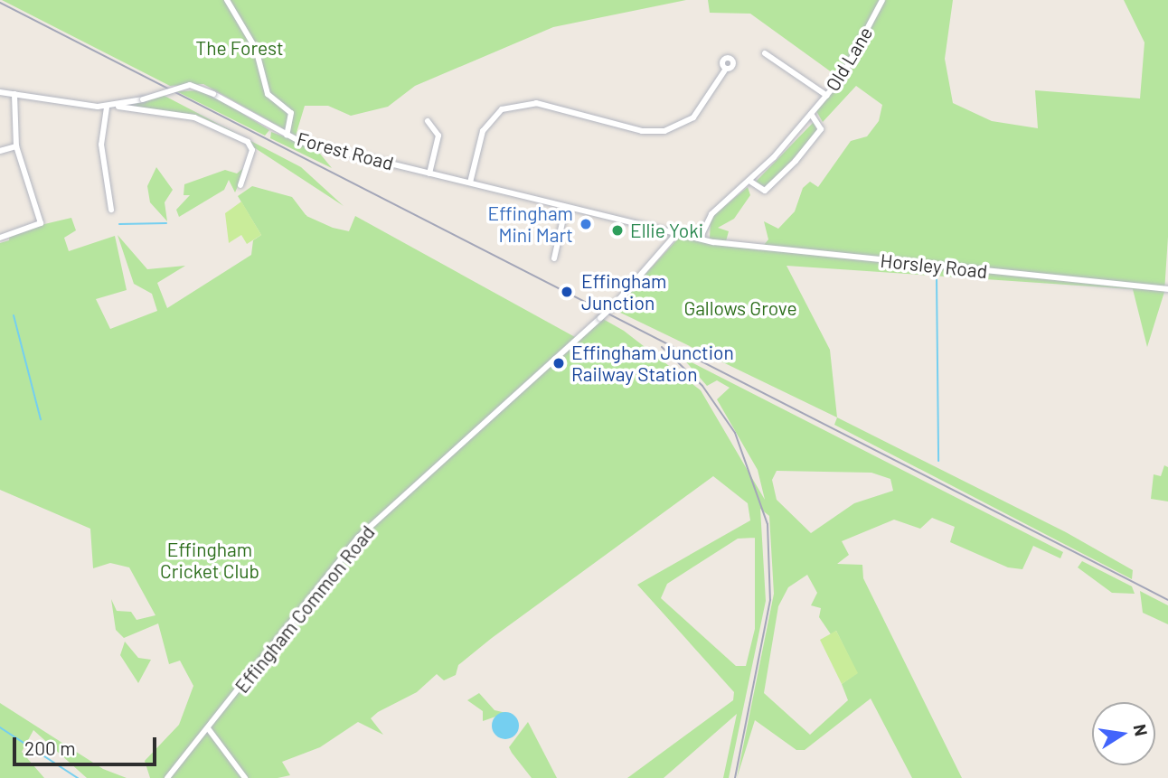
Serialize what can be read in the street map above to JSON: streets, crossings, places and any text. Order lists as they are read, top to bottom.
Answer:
{
  "streets": {
    "street": [
      "Old Lane",
      "Forest Road",
      "Horsley Road",
      "Effingham Common Road"
    ]
  },
  "crossings": [
    ["Old Lane", "Forest Road"],
    ["Old Lane", "Horsley Road"],
    ["Forest Road", "Horsley Road"],
    ["Forest Road", "Effingham Common Road"]
  ],
  "parks": ["The Forest", "Gallows Grove", "Effingham Cricket Club"],
  "places": [
    "Effingham Mini Mart",
    "Ellie Yoki",
    "Effingham Junction",
    "Effingham Junction Railway Station"
  ],
  "scale_bar": "200 m",
  "north": "right"
}
